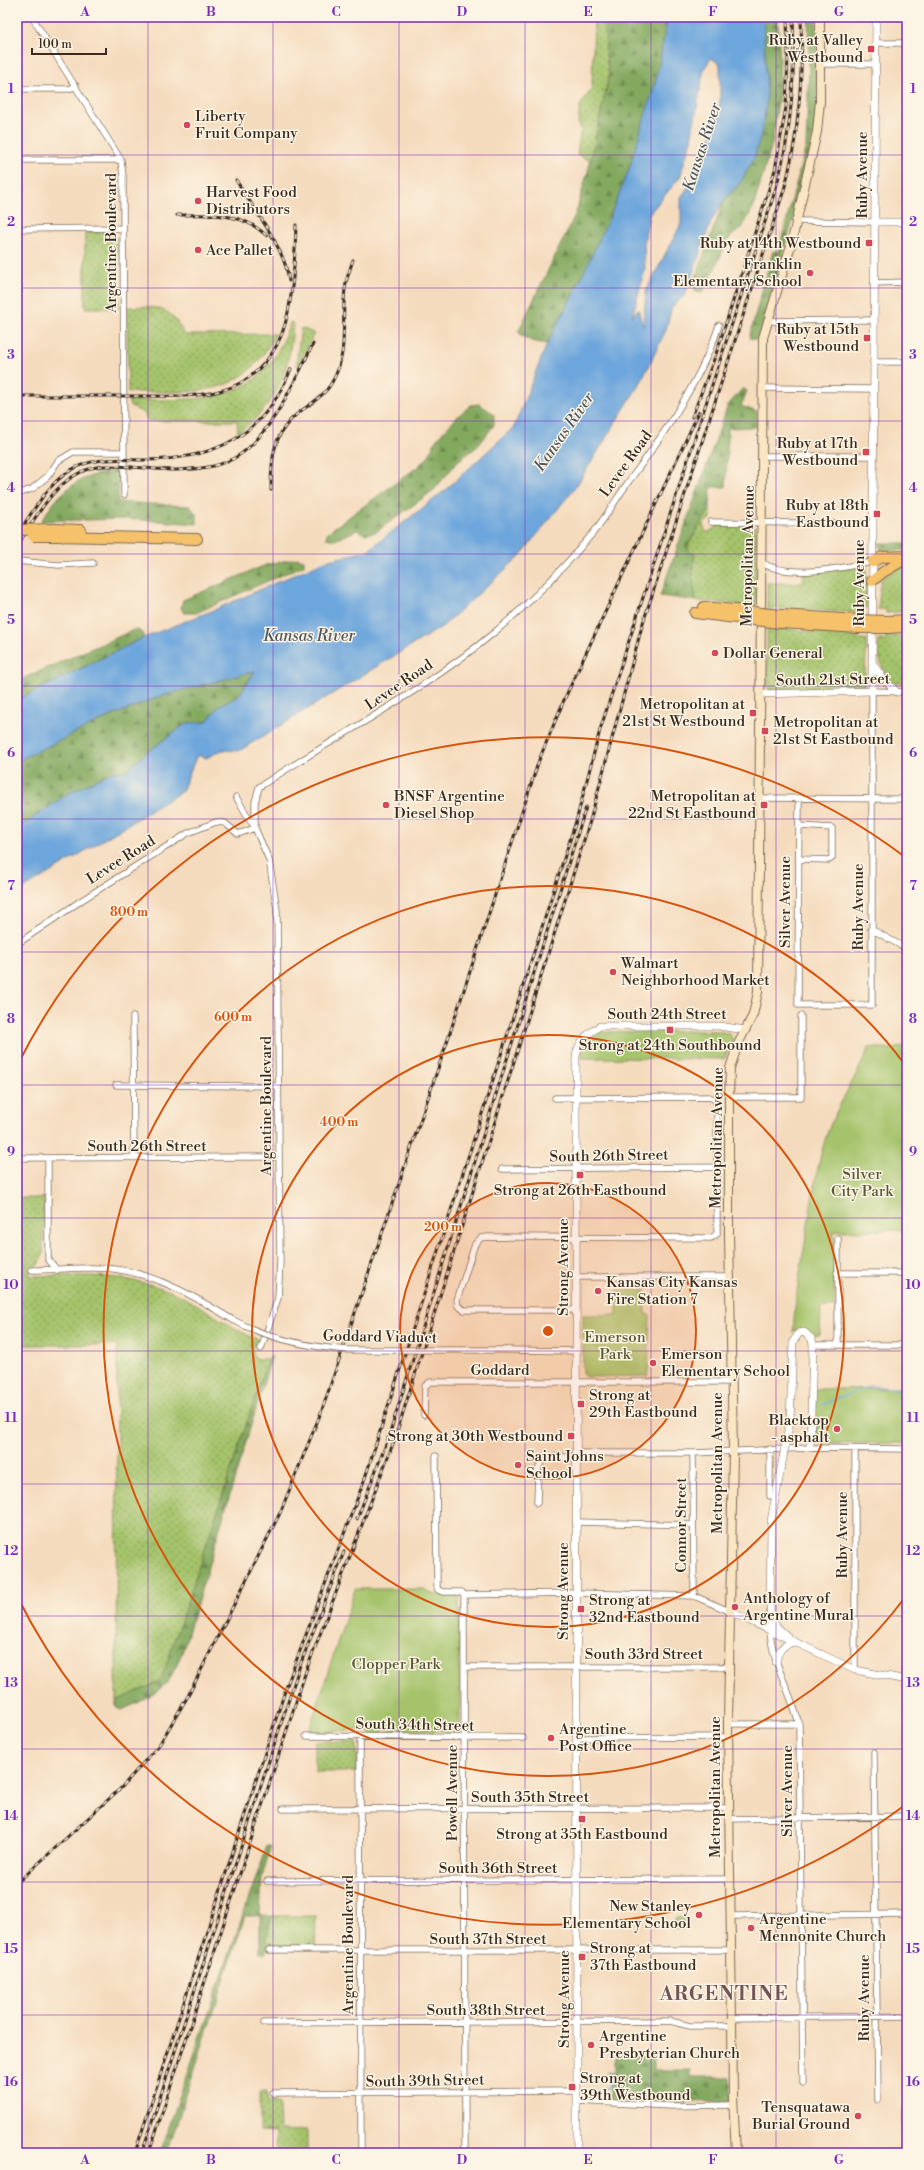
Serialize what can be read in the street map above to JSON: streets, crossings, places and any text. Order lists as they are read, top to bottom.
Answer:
{
  "streets": {
    "main road": ["Metropolitan Avenue"],
    "street": [
      "Ruby Avenue",
      "Argentine Boulevard",
      "Levee Road",
      "South 21st Street",
      "Silver Avenue",
      "South 24th Street",
      "South 26th Street",
      "Strong Avenue",
      "Goddard Viaduct",
      "Goddard",
      "Connor Street",
      "South 33rd Street",
      "South 34th Street",
      "Powell Avenue",
      "South 35th Street",
      "South 36th Street",
      "South 37th Street",
      "South 38th Street",
      "South 39th Street"
    ]
  },
  "crossings": [
    ["Ruby Avenue", "South 21st Street"],
    ["Ruby Avenue", "Silver Avenue"],
    ["Ruby Avenue", "South 38th Street"],
    ["Argentine Boulevard", "Levee Road"],
    ["Argentine Boulevard", "South 26th Street"],
    ["Argentine Boulevard", "South 34th Street"],
    ["Argentine Boulevard", "South 35th Street"],
    ["Argentine Boulevard", "South 36th Street"],
    ["Argentine Boulevard", "South 37th Street"],
    ["Argentine Boulevard", "South 38th Street"],
    ["Argentine Boulevard", "South 39th Street"],
    ["Metropolitan Avenue", "South 21st Street"],
    ["Metropolitan Avenue", "South 24th Street"],
    ["Metropolitan Avenue", "Goddard"],
    ["Metropolitan Avenue", "South 33rd Street"],
    ["Metropolitan Avenue", "South 35th Street"],
    ["Metropolitan Avenue", "South 36th Street"],
    ["Metropolitan Avenue", "South 37th Street"],
    ["Metropolitan Avenue", "South 38th Street"],
    ["Silver Avenue", "South 38th Street"],
    ["South 24th Street", "Strong Avenue"],
    ["South 26th Street", "Strong Avenue"],
    ["Strong Avenue", "Goddard Viaduct"],
    ["Strong Avenue", "Goddard"],
    ["Strong Avenue", "South 33rd Street"],
    ["Strong Avenue", "South 35th Street"],
    ["Strong Avenue", "South 36th Street"],
    ["Strong Avenue", "South 37th Street"],
    ["Strong Avenue", "South 38th Street"],
    ["Strong Avenue", "South 39th Street"],
    ["South 33rd Street", "Powell Avenue"],
    ["South 34th Street", "Powell Avenue"],
    ["Powell Avenue", "South 35th Street"],
    ["Powell Avenue", "South 36th Street"],
    ["Powell Avenue", "South 37th Street"],
    ["Powell Avenue", "South 38th Street"],
    ["Powell Avenue", "South 39th Street"]
  ],
  "districts": ["ARGENTINE"],
  "water": ["Kansas River"],
  "parks": ["Silver City Park", "Emerson Park", "Clopper Park"],
  "places": {
    "transit": [
      "Ruby at Valley Westbound",
      "Ruby at 14th Westbound",
      "Ruby at 15th Westbound",
      "Ruby at 17th Westbound",
      "Ruby at 18th Eastbound",
      "Metropolitan at 21st St Westbound",
      "Metropolitan at 21st St Eastbound",
      "Metropolitan at 22nd St Eastbound",
      "Strong at 24th Southbound",
      "Strong at 26th Eastbound",
      "Strong at 29th Eastbound",
      "Strong at 30th Westbound",
      "Strong at 32nd Eastbound",
      "Strong at 35th Eastbound",
      "Strong at 37th Eastbound",
      "Strong at 39th Westbound"
    ],
    "other": [
      "Liberty Fruit Company",
      "Harvest Food Distributors",
      "Ace Pallet",
      "Franklin Elementary School",
      "Dollar General",
      "BNSF Argentine Diesel Shop",
      "Walmart Neighborhood Market",
      "Kansas City Kansas Fire Station 7",
      "Emerson Elementary School",
      "Blacktop - asphalt",
      "Saint Johns School",
      "Anthology of Argentine Mural",
      "Argentine Post Office",
      "New Stanley Elementary School",
      "Argentine Mennonite Church",
      "Argentine Presbyterian Church",
      "Tensquatawa Burial Ground"
    ]
  },
  "scale_bar": "100 m",
  "grid": {
    "columns": [
      "A",
      "B",
      "C",
      "D",
      "E",
      "F",
      "G"
    ],
    "rows": [
      "1",
      "2",
      "3",
      "4",
      "5",
      "6",
      "7",
      "8",
      "9",
      "10",
      "11",
      "12",
      "13",
      "14",
      "15",
      "16"
    ]
  },
  "rings": [
    "800 m",
    "600 m",
    "400 m",
    "200 m"
  ]
}
